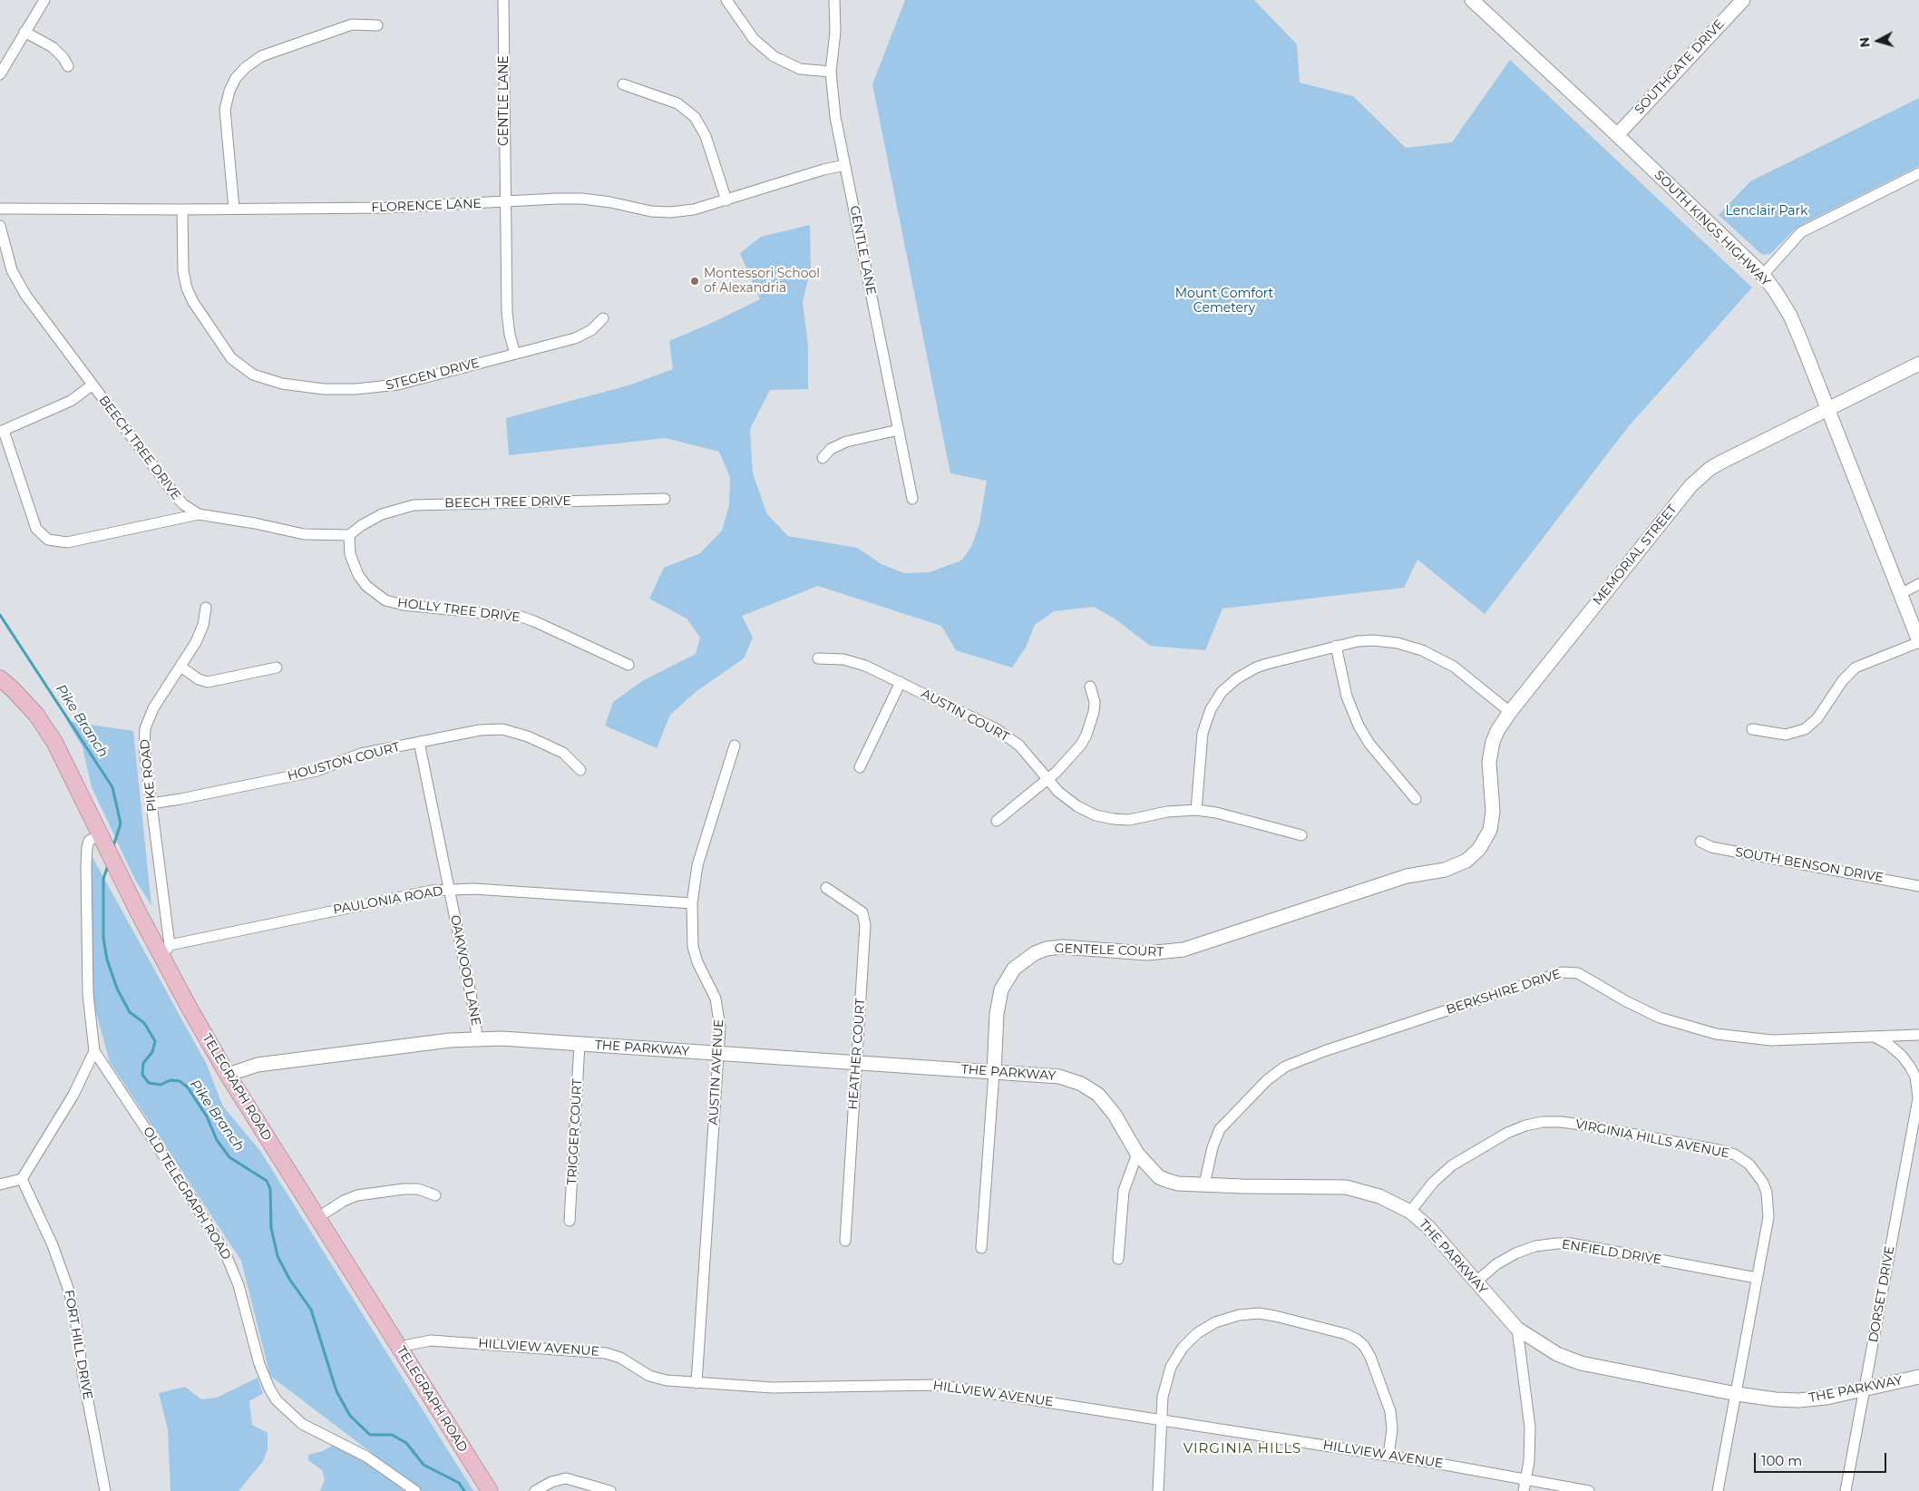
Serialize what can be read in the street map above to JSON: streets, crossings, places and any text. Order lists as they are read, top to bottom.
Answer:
{
  "streets": {
    "main road": ["TELEGRAPH ROAD"],
    "street": [
      "SOUTHGATE DRIVE",
      "GENTLE LANE",
      "FLORENCE LANE",
      "SOUTH KINGS HIGHWAY",
      "STEGEN DRIVE",
      "BEECH TREE DRIVE",
      "MEMORIAL STREET",
      "HOLLY TREE DRIVE",
      "AUSTIN COURT",
      "HOUSTON COURT",
      "PIKE ROAD",
      "SOUTH BENSON DRIVE",
      "PAULONIA ROAD",
      "GENTELE COURT",
      "OAKWOOD LANE",
      "BERKSHIRE DRIVE",
      "THE PARKWAY",
      "HEATHER COURT",
      "AUSTIN AVENUE",
      "TRIGGER COURT",
      "VIRGINIA HILLS AVENUE",
      "OLD TELEGRAPH ROAD",
      "ENFIELD DRIVE",
      "DORSET DRIVE",
      "FORT HILL DRIVE",
      "HILLVIEW AVENUE"
    ]
  },
  "crossings": [
    ["SOUTHGATE DRIVE", "SOUTH KINGS HIGHWAY"],
    ["GENTLE LANE", "FLORENCE LANE"],
    ["GENTLE LANE", "STEGEN DRIVE"],
    ["FLORENCE LANE", "STEGEN DRIVE"],
    ["SOUTH KINGS HIGHWAY", "MEMORIAL STREET"],
    ["BEECH TREE DRIVE", "HOLLY TREE DRIVE"],
    ["MEMORIAL STREET", "GENTELE COURT"],
    ["HOUSTON COURT", "PIKE ROAD"],
    ["HOUSTON COURT", "OAKWOOD LANE"],
    ["PIKE ROAD", "PAULONIA ROAD"],
    ["PIKE ROAD", "TELEGRAPH ROAD"],
    ["PAULONIA ROAD", "OAKWOOD LANE"],
    ["PAULONIA ROAD", "AUSTIN AVENUE"],
    ["PAULONIA ROAD", "TELEGRAPH ROAD"],
    ["GENTELE COURT", "THE PARKWAY"],
    ["OAKWOOD LANE", "THE PARKWAY"],
    ["BERKSHIRE DRIVE", "THE PARKWAY"],
    ["BERKSHIRE DRIVE", "DORSET DRIVE"],
    ["THE PARKWAY", "HEATHER COURT"],
    ["THE PARKWAY", "AUSTIN AVENUE"],
    ["THE PARKWAY", "TELEGRAPH ROAD"],
    ["THE PARKWAY", "TRIGGER COURT"],
    ["THE PARKWAY", "VIRGINIA HILLS AVENUE"],
    ["THE PARKWAY", "ENFIELD DRIVE"],
    ["THE PARKWAY", "DORSET DRIVE"],
    ["AUSTIN AVENUE", "HILLVIEW AVENUE"],
    ["TELEGRAPH ROAD", "OLD TELEGRAPH ROAD"],
    ["TELEGRAPH ROAD", "HILLVIEW AVENUE"],
    ["VIRGINIA HILLS AVENUE", "ENFIELD DRIVE"]
  ],
  "districts": ["VIRGINIA HILLS"],
  "water": ["Pike Branch"],
  "parks": ["Lenclair Park", "Mount Comfort Cemetery"],
  "places": ["Montessori School of Alexandria"],
  "scale_bar": "100 m",
  "north": "left"
}
